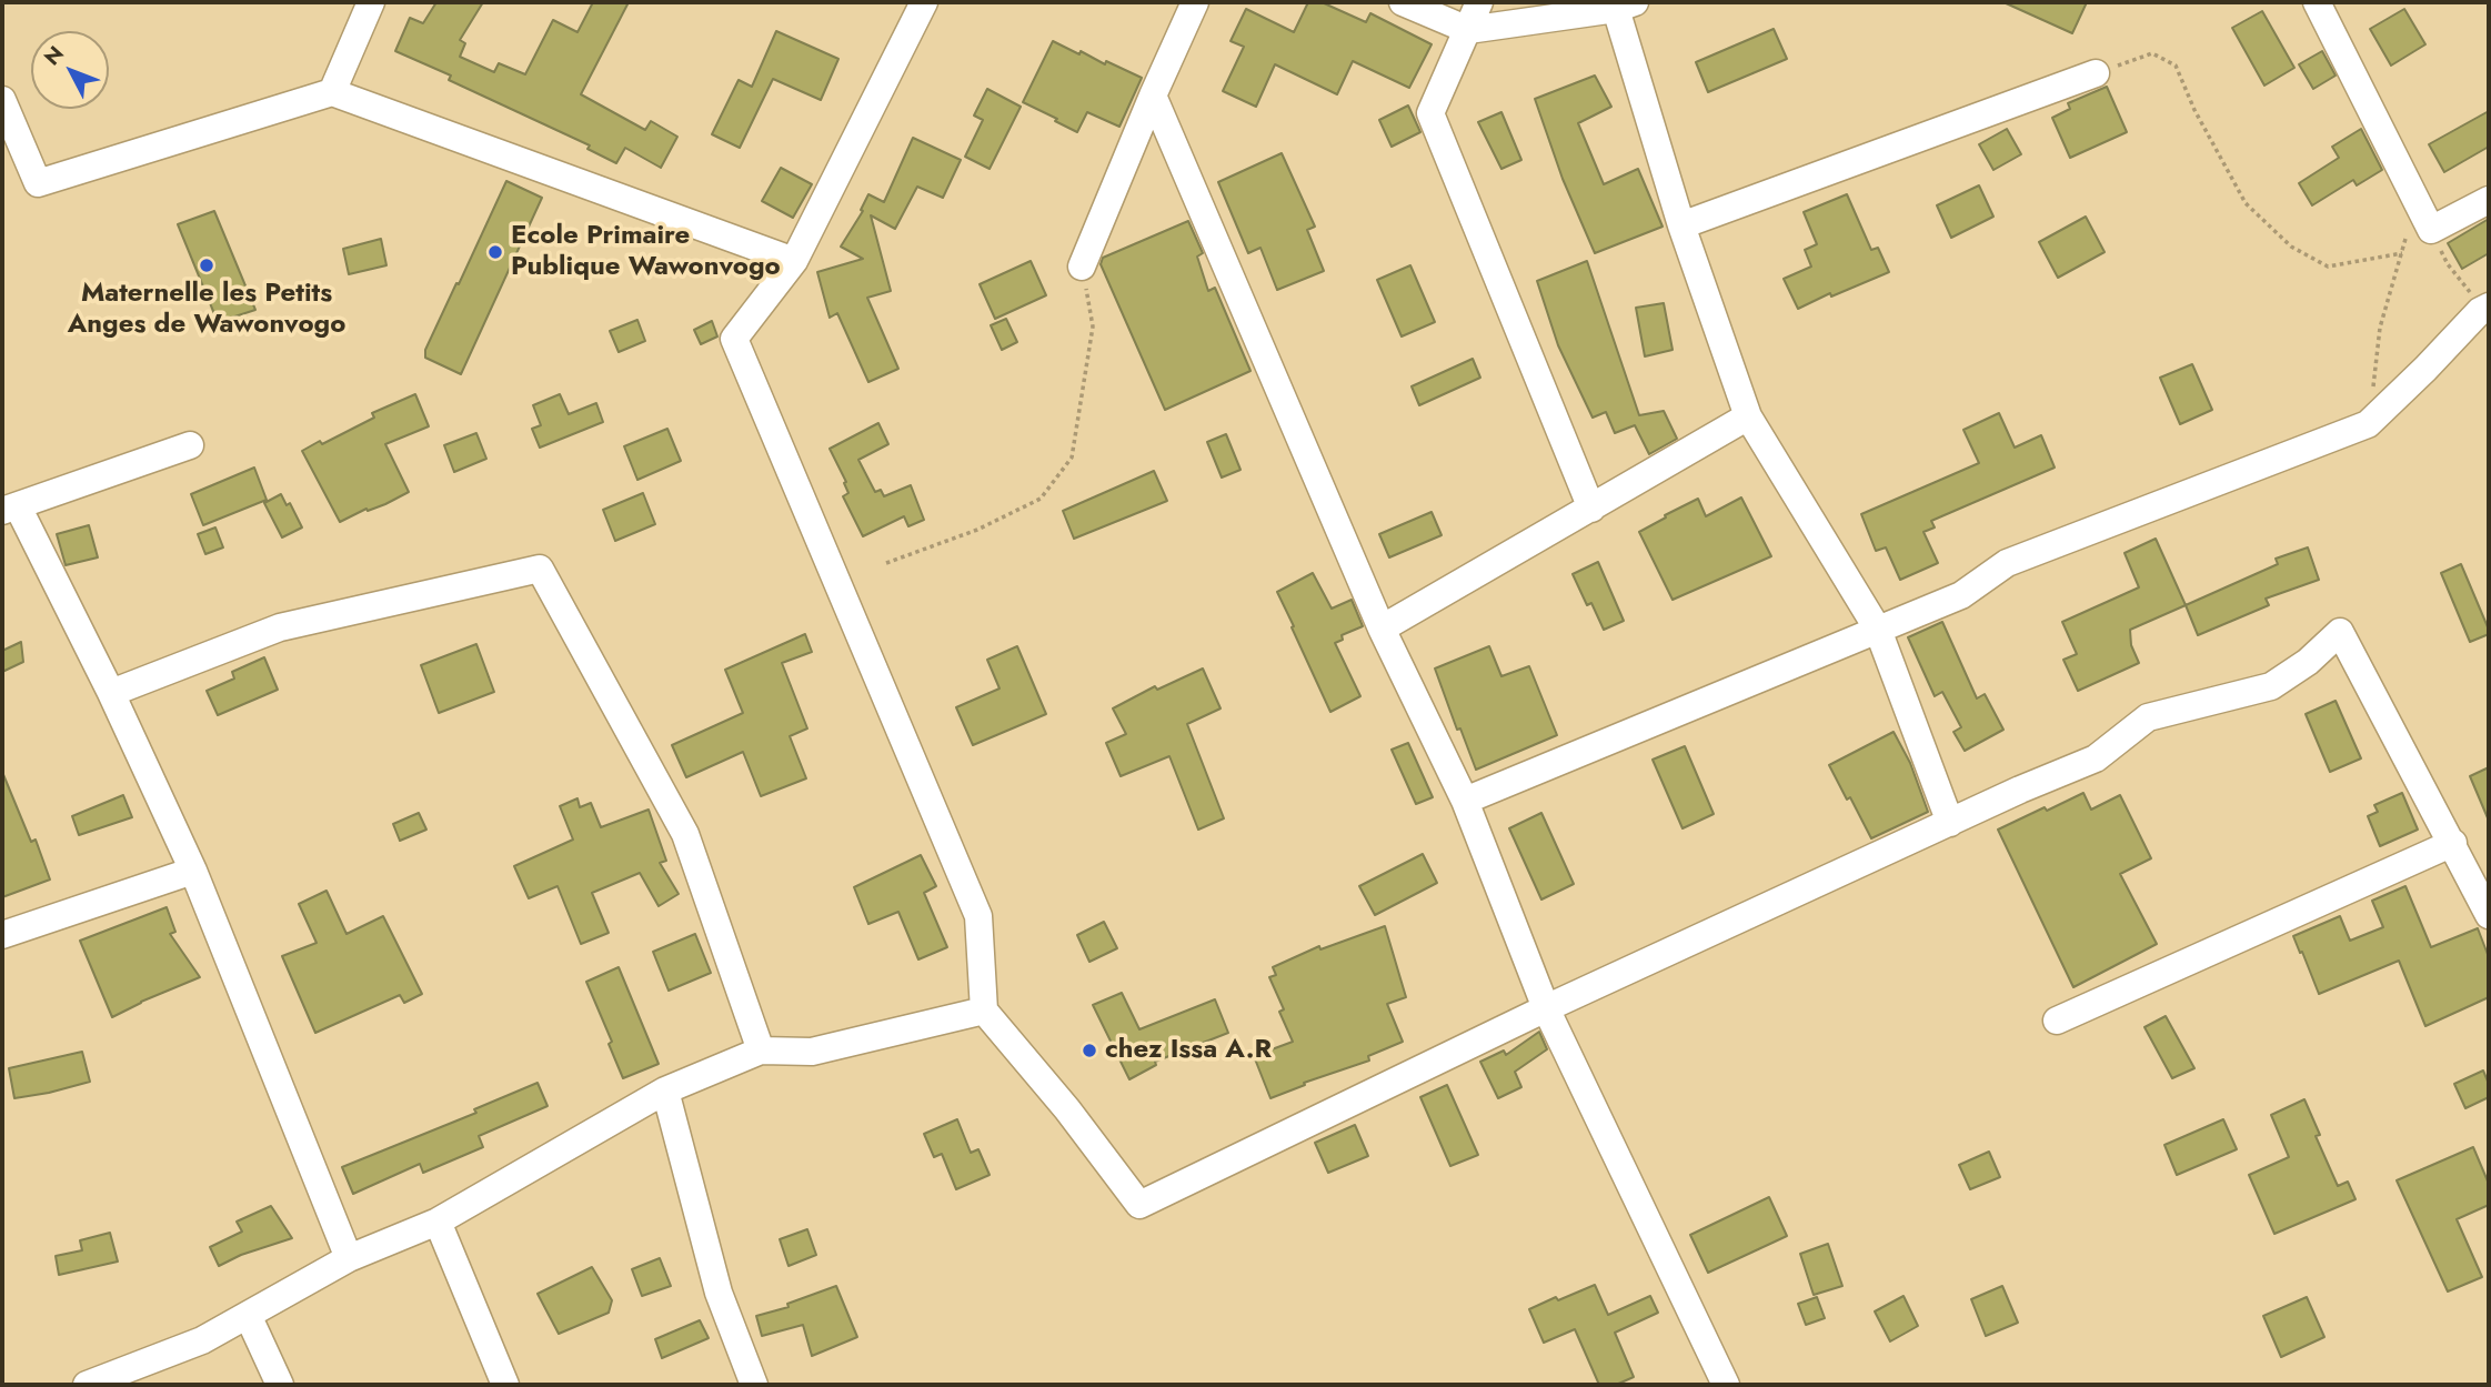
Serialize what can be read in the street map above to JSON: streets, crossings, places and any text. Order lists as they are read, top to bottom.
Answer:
{
  "places": ["Ecole Primaire Publique Wawonvogo", "Maternelle les Petits Anges de Wawonvogo", "chez Issa A.R"],
  "north": "top left"
}
